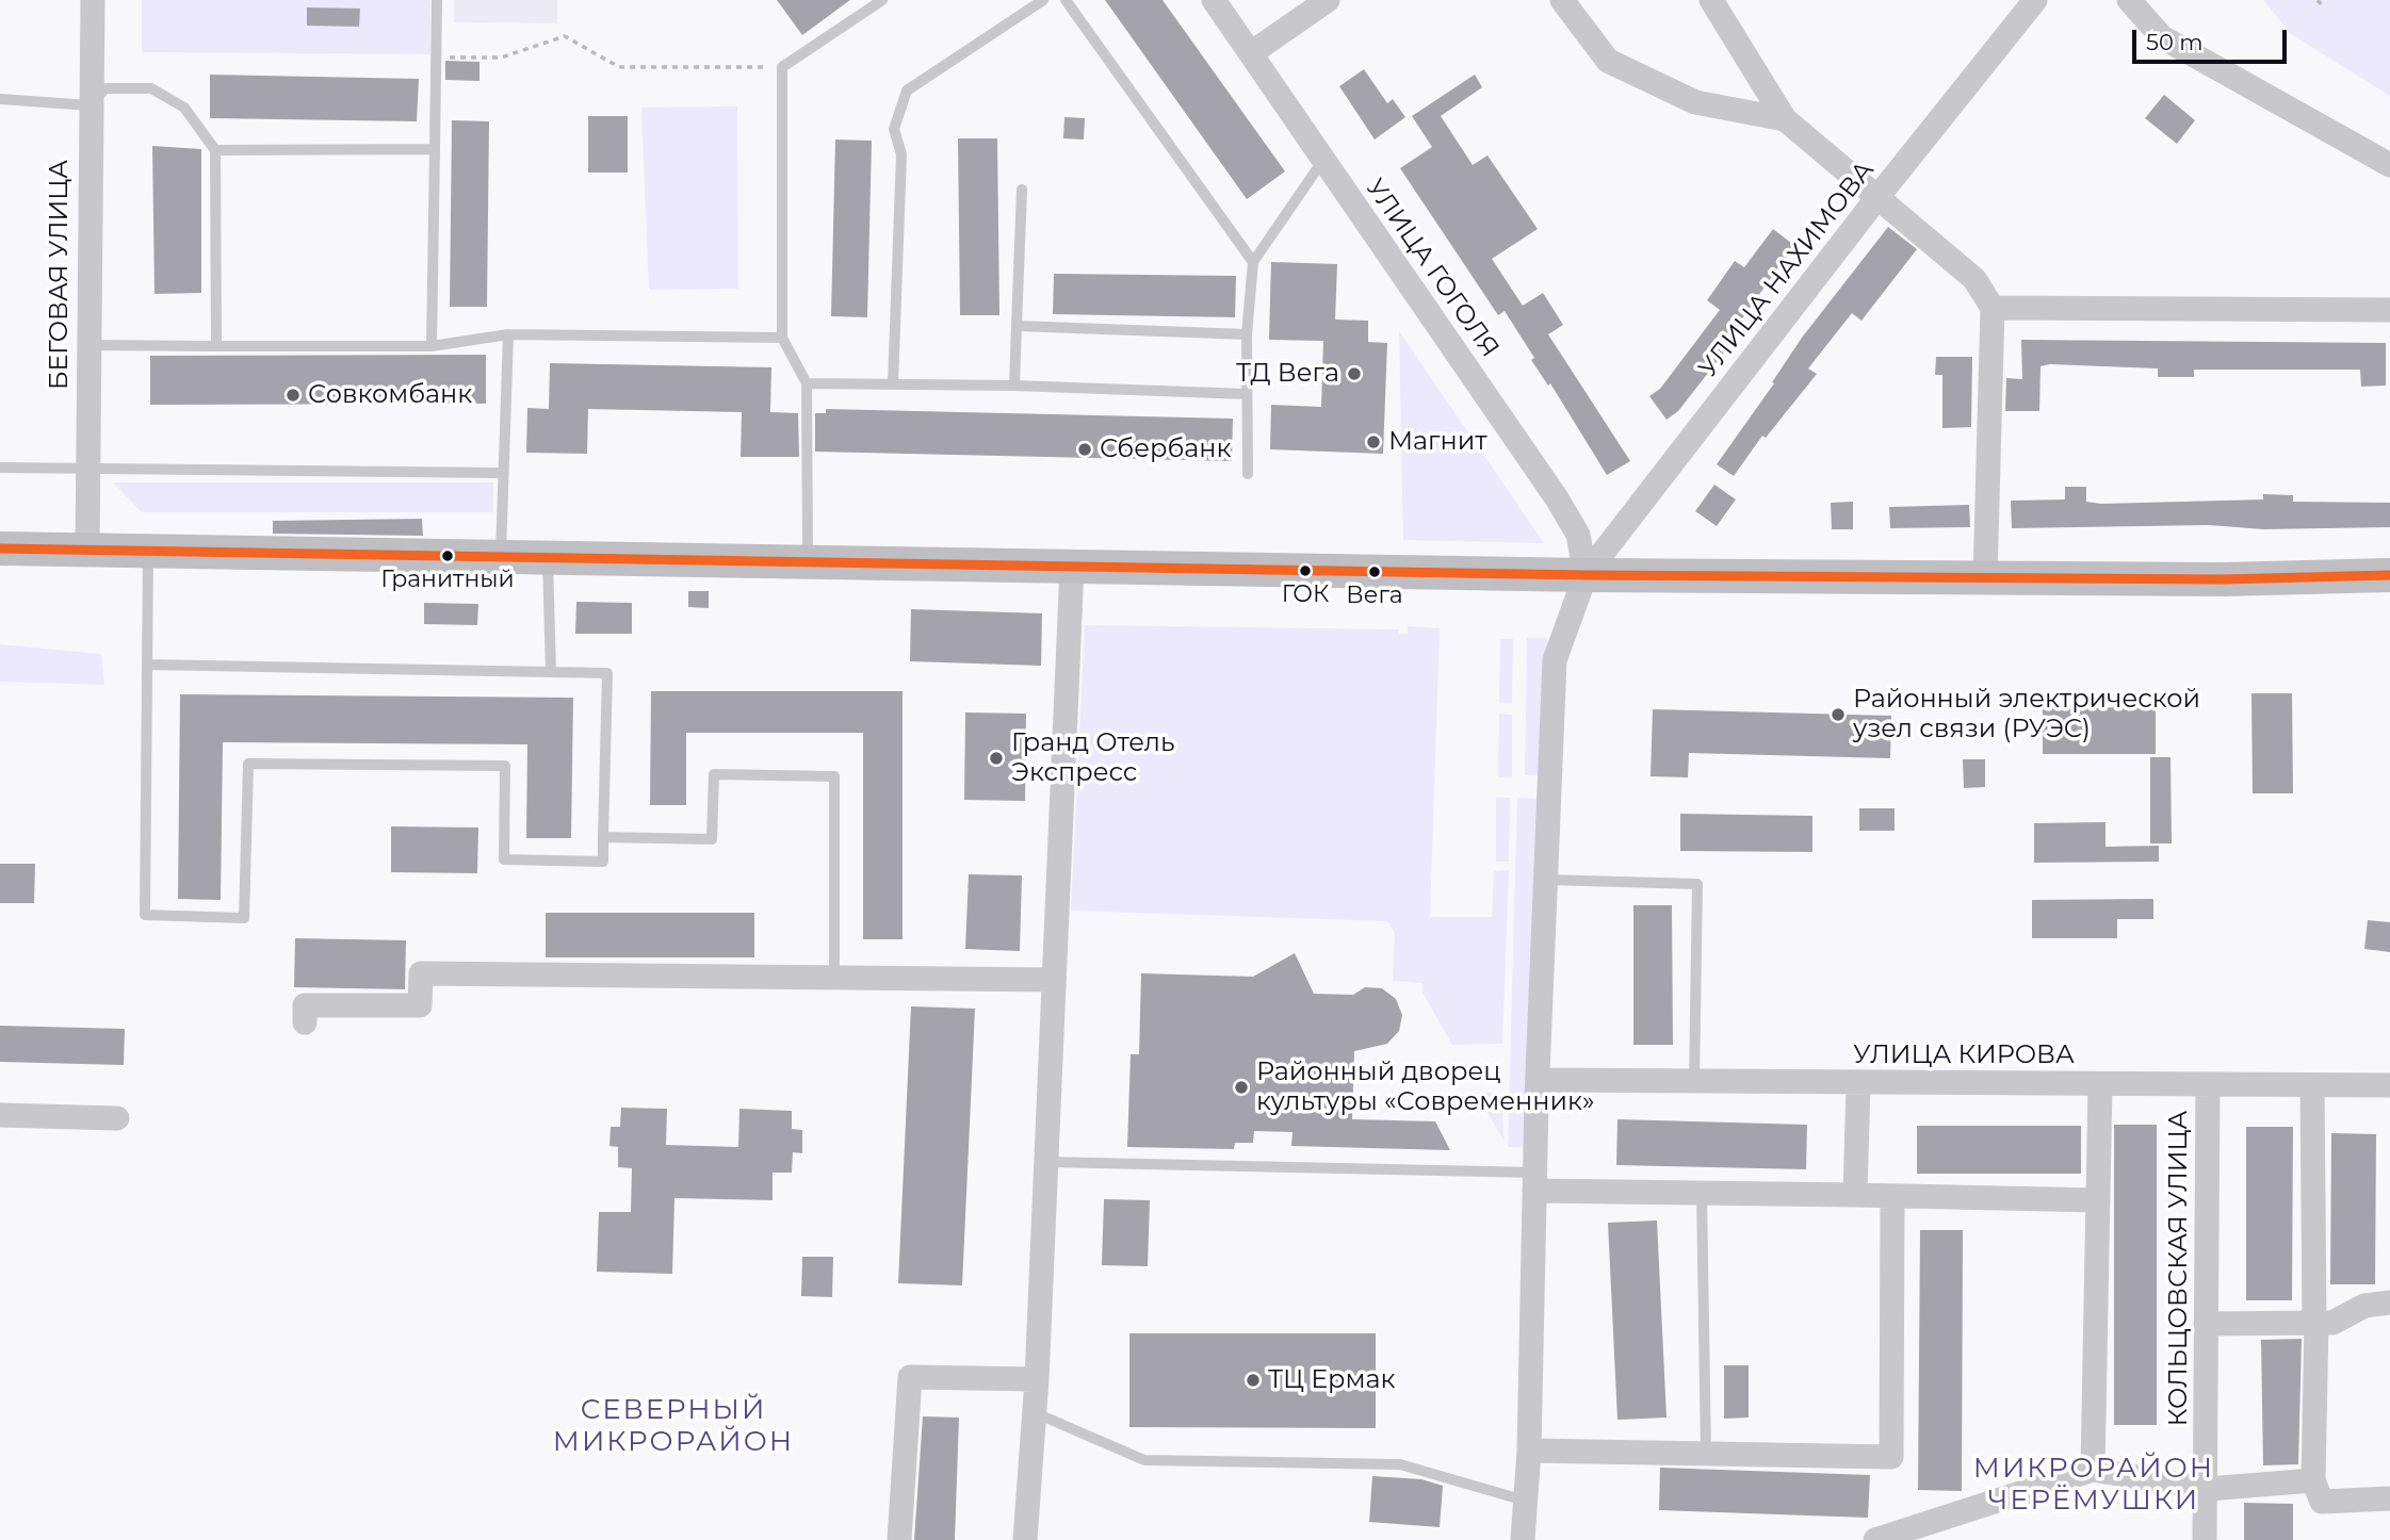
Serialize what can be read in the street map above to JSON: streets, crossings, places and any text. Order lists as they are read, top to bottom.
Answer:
{
  "streets": {
    "street": [
      "УЛИЦА ГОГОЛЯ",
      "УЛИЦА НАХИМОВА",
      "БЕГОВАЯ УЛИЦА",
      "УЛИЦА КИРОВА",
      "КОЛЬЦОВСКАЯ УЛИЦА"
    ]
  },
  "crossings": [
    ["УЛИЦА ГОГОЛЯ", "УЛИЦА НАХИМОВА"],
    ["УЛИЦА КИРОВА", "КОЛЬЦОВСКАЯ УЛИЦА"]
  ],
  "districts": ["СЕВЕРНЫЙ МИКРОРАЙОН", "МИКРОРАЙОН ЧЕРЁМУШКИ"],
  "places": [
    "ТД Вега",
    "Совкомбанк",
    "Магнит",
    "Сбербанк",
    "Гранитный",
    "ГОК",
    "Вега",
    "Районный электрической узел связи (РУЭС)",
    "Гранд Отель Экспресс",
    "Районный дворец культуры «Современник»",
    "ТЦ Ермак"
  ],
  "scale_bar": "50 m"
}
